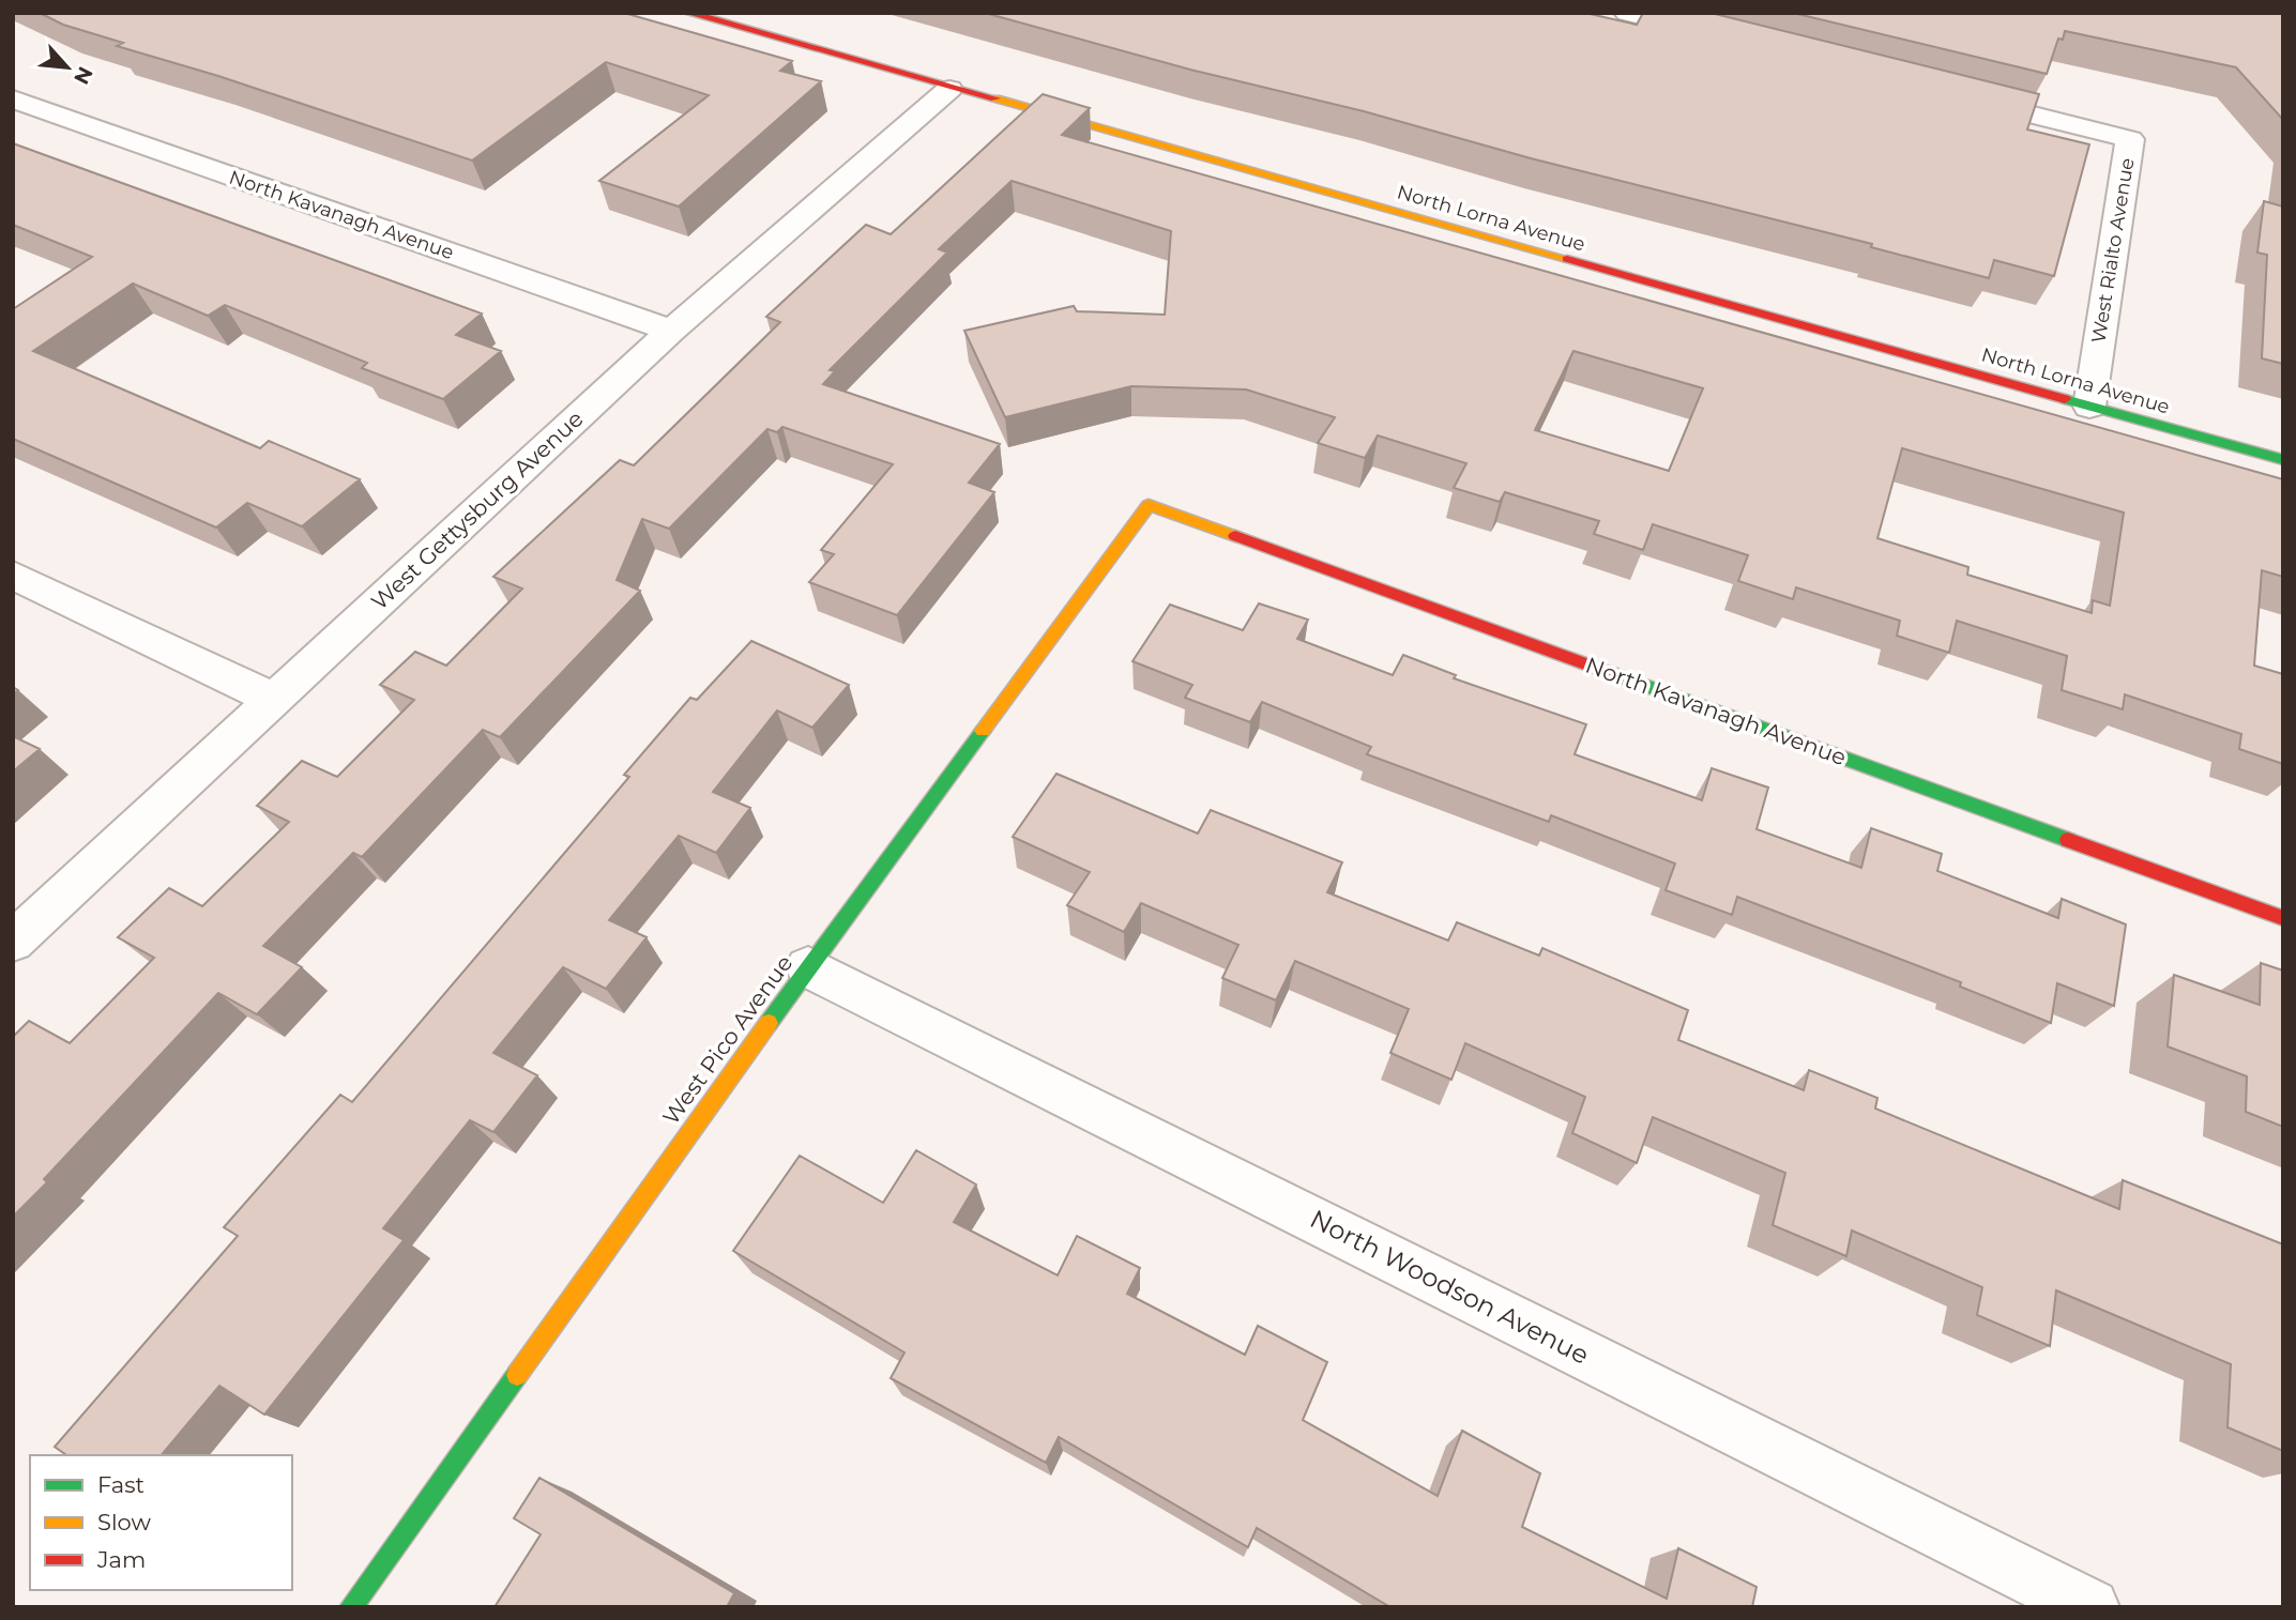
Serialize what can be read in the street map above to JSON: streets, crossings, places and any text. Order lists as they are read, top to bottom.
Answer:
{
  "streets": {
    "street": [
      "North Kavanagh Avenue",
      "North Lorna Avenue",
      "West Rialto Avenue",
      "West Gettysburg Avenue",
      "West Pico Avenue",
      "North Woodson Avenue"
    ]
  },
  "crossings": [
    ["North Kavanagh Avenue", "West Gettysburg Avenue"],
    ["North Kavanagh Avenue", "West Pico Avenue"],
    ["North Lorna Avenue", "West Rialto Avenue"],
    ["North Lorna Avenue", "West Gettysburg Avenue"],
    ["West Pico Avenue", "North Woodson Avenue"]
  ],
  "legend": ["Fast", "Slow", "Jam"],
  "north": "bottom right"
}
